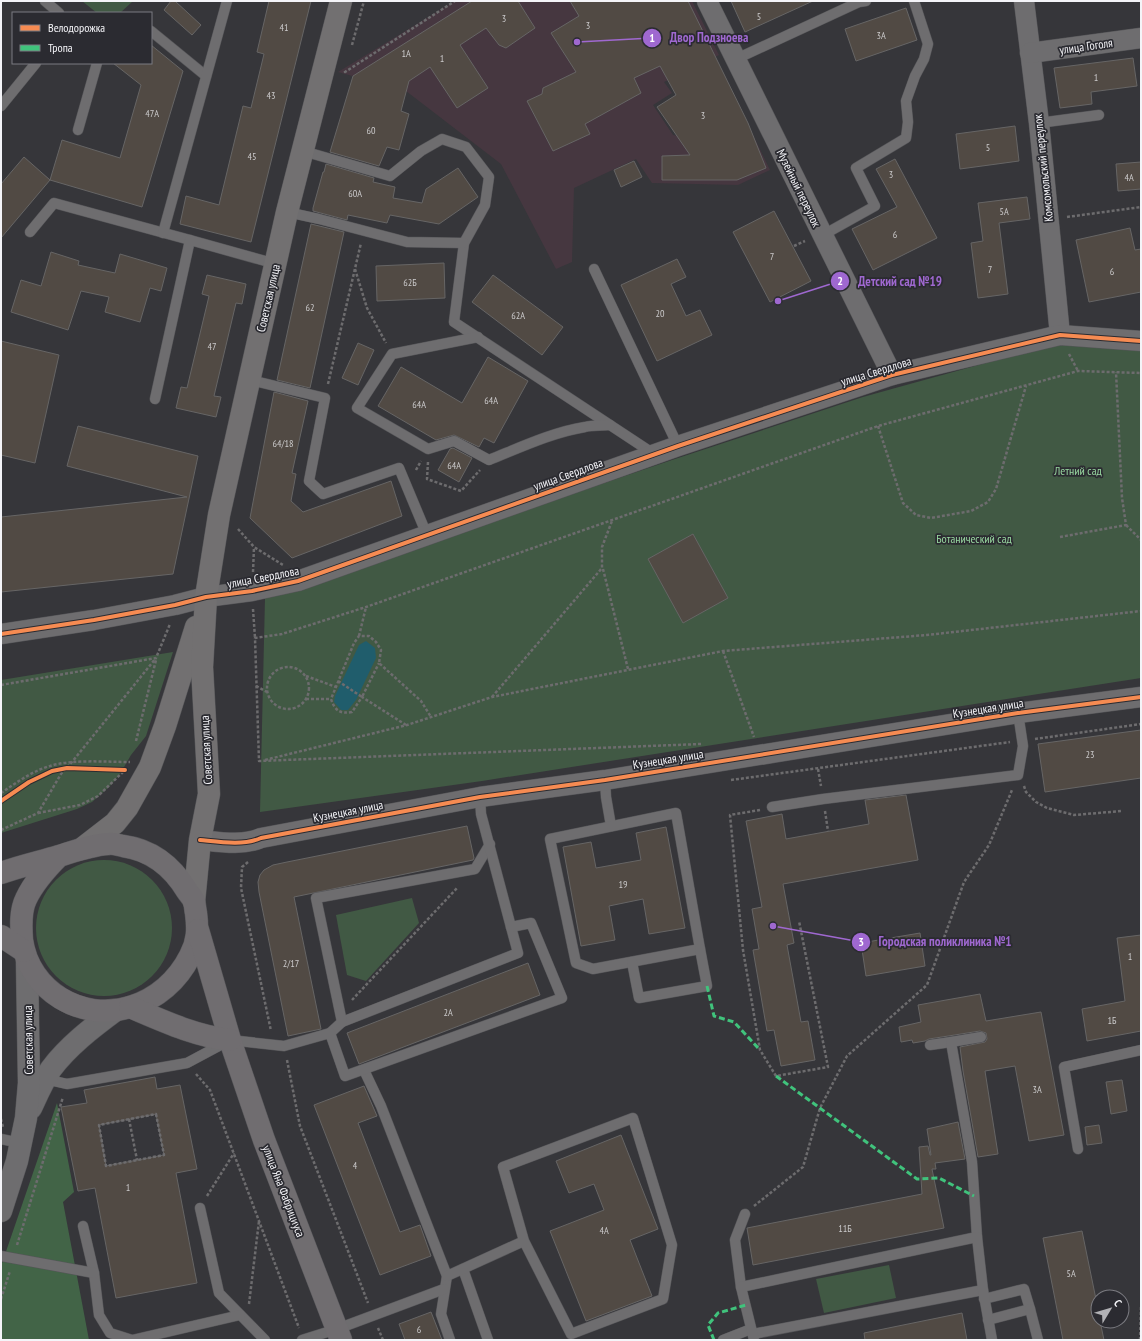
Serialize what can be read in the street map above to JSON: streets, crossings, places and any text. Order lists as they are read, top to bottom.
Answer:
{
  "streets": {
    "main road": ["Советская улица", "улица Яна Фабрициуса"],
    "street": [
      "улица Гоголя",
      "Комсомольский переулок",
      "Музейный переулок",
      "улица Свердлова",
      "Кузнецкая улица"
    ]
  },
  "crossings": [
    ["улица Гоголя", "Комсомольский переулок"],
    ["Комсомольский переулок", "улица Свердлова"],
    ["Музейный переулок", "улица Свердлова"],
    ["Советская улица", "улица Свердлова"],
    ["Советская улица", "Кузнецкая улица"]
  ],
  "parks": ["Летний сад", "Ботанический сад"],
  "places": ["Двор Подзноева", "Детский сад №19", "Городская поликлиника №1"],
  "house_numbers": [
    "5",
    "3",
    "3",
    "41",
    "3А",
    "1А",
    "1",
    "1",
    "43",
    "47А",
    "3",
    "60",
    "5",
    "45",
    "3",
    "4А",
    "60А",
    "5А",
    "6",
    "7",
    "7",
    "6",
    "62Б",
    "62",
    "20",
    "62А",
    "47",
    "64А",
    "64А",
    "64/18",
    "64А",
    "23",
    "19",
    "1",
    "2/17",
    "2А",
    "1Б",
    "3А",
    "4",
    "1",
    "11Б",
    "4А",
    "5А",
    "6"
  ],
  "legend": ["Велодорожка", "Тропа"],
  "north": "top right"
}
